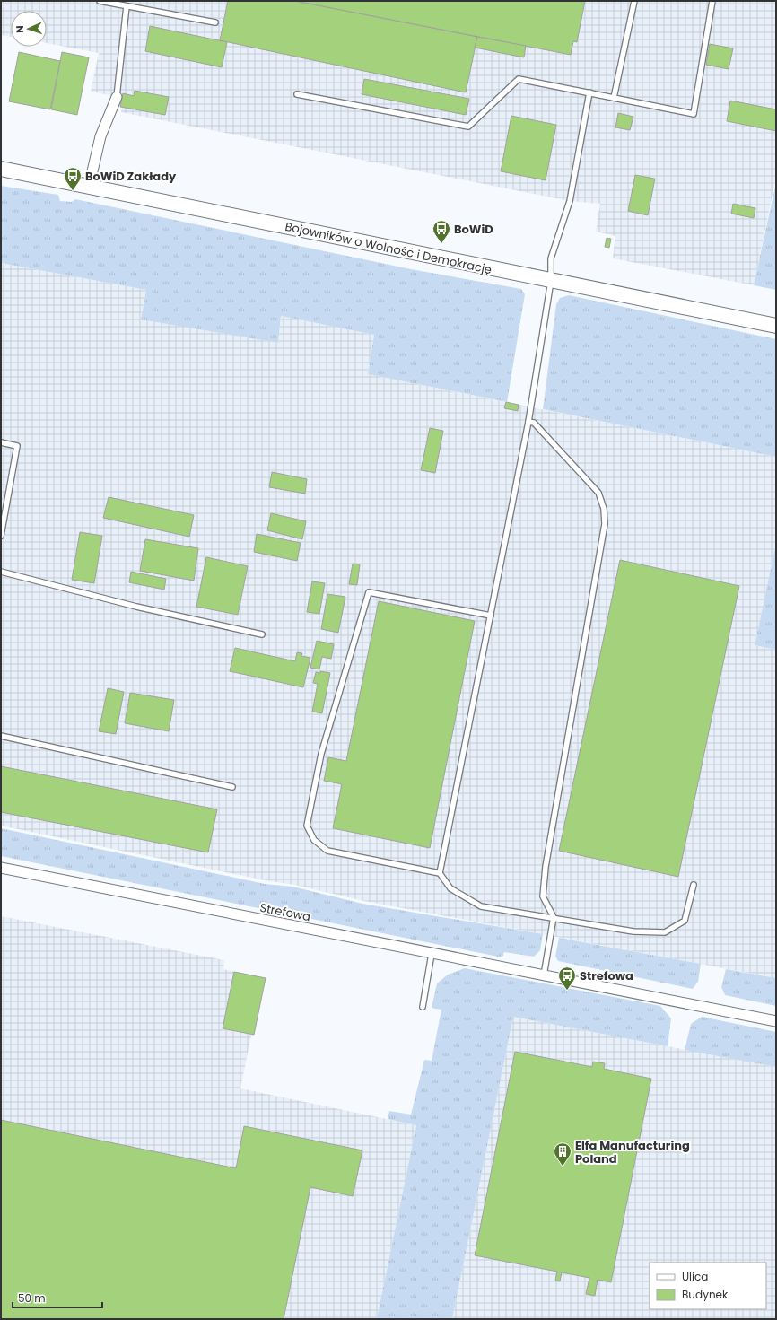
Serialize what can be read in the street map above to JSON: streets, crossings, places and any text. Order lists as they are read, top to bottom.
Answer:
{
  "streets": {
    "main road": ["Bojowników o Wolność i Demokrację"],
    "street": ["Strefowa"]
  },
  "places": {
    "bus stop": ["BoWiD Zakłady", "BoWiD", "Strefowa"],
    "building": ["Elfa Manufacturing Poland"]
  },
  "legend": ["Ulica", "Budynek"],
  "scale_bar": "50 m",
  "north": "left"
}
